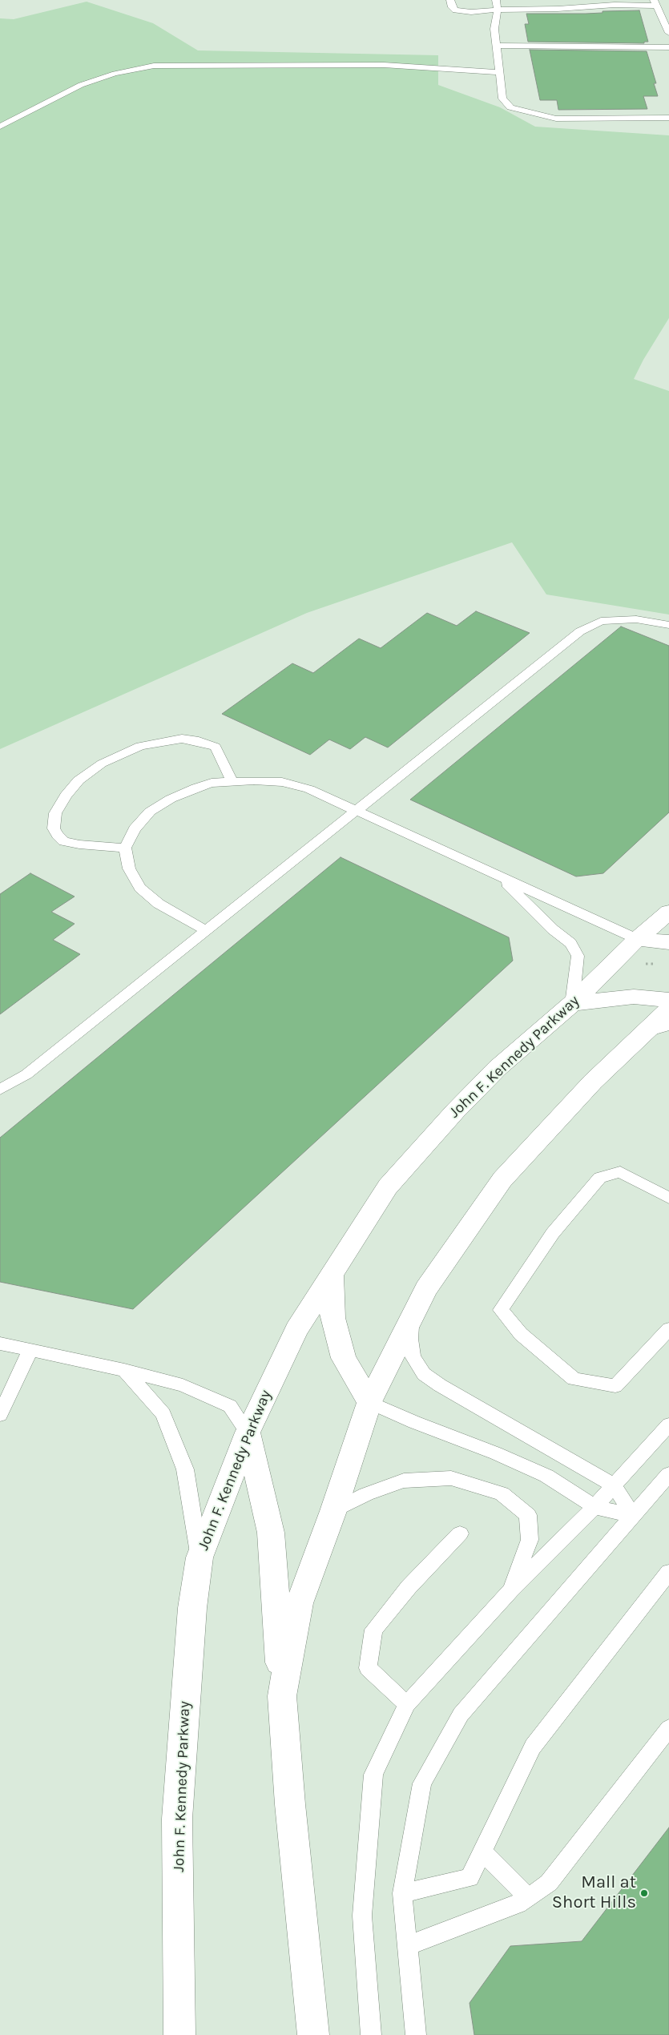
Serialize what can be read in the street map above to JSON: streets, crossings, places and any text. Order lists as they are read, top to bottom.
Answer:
{
  "streets": {
    "main road": ["John F. Kennedy Parkway"]
  },
  "places": ["Mall at Short Hills"]
}
